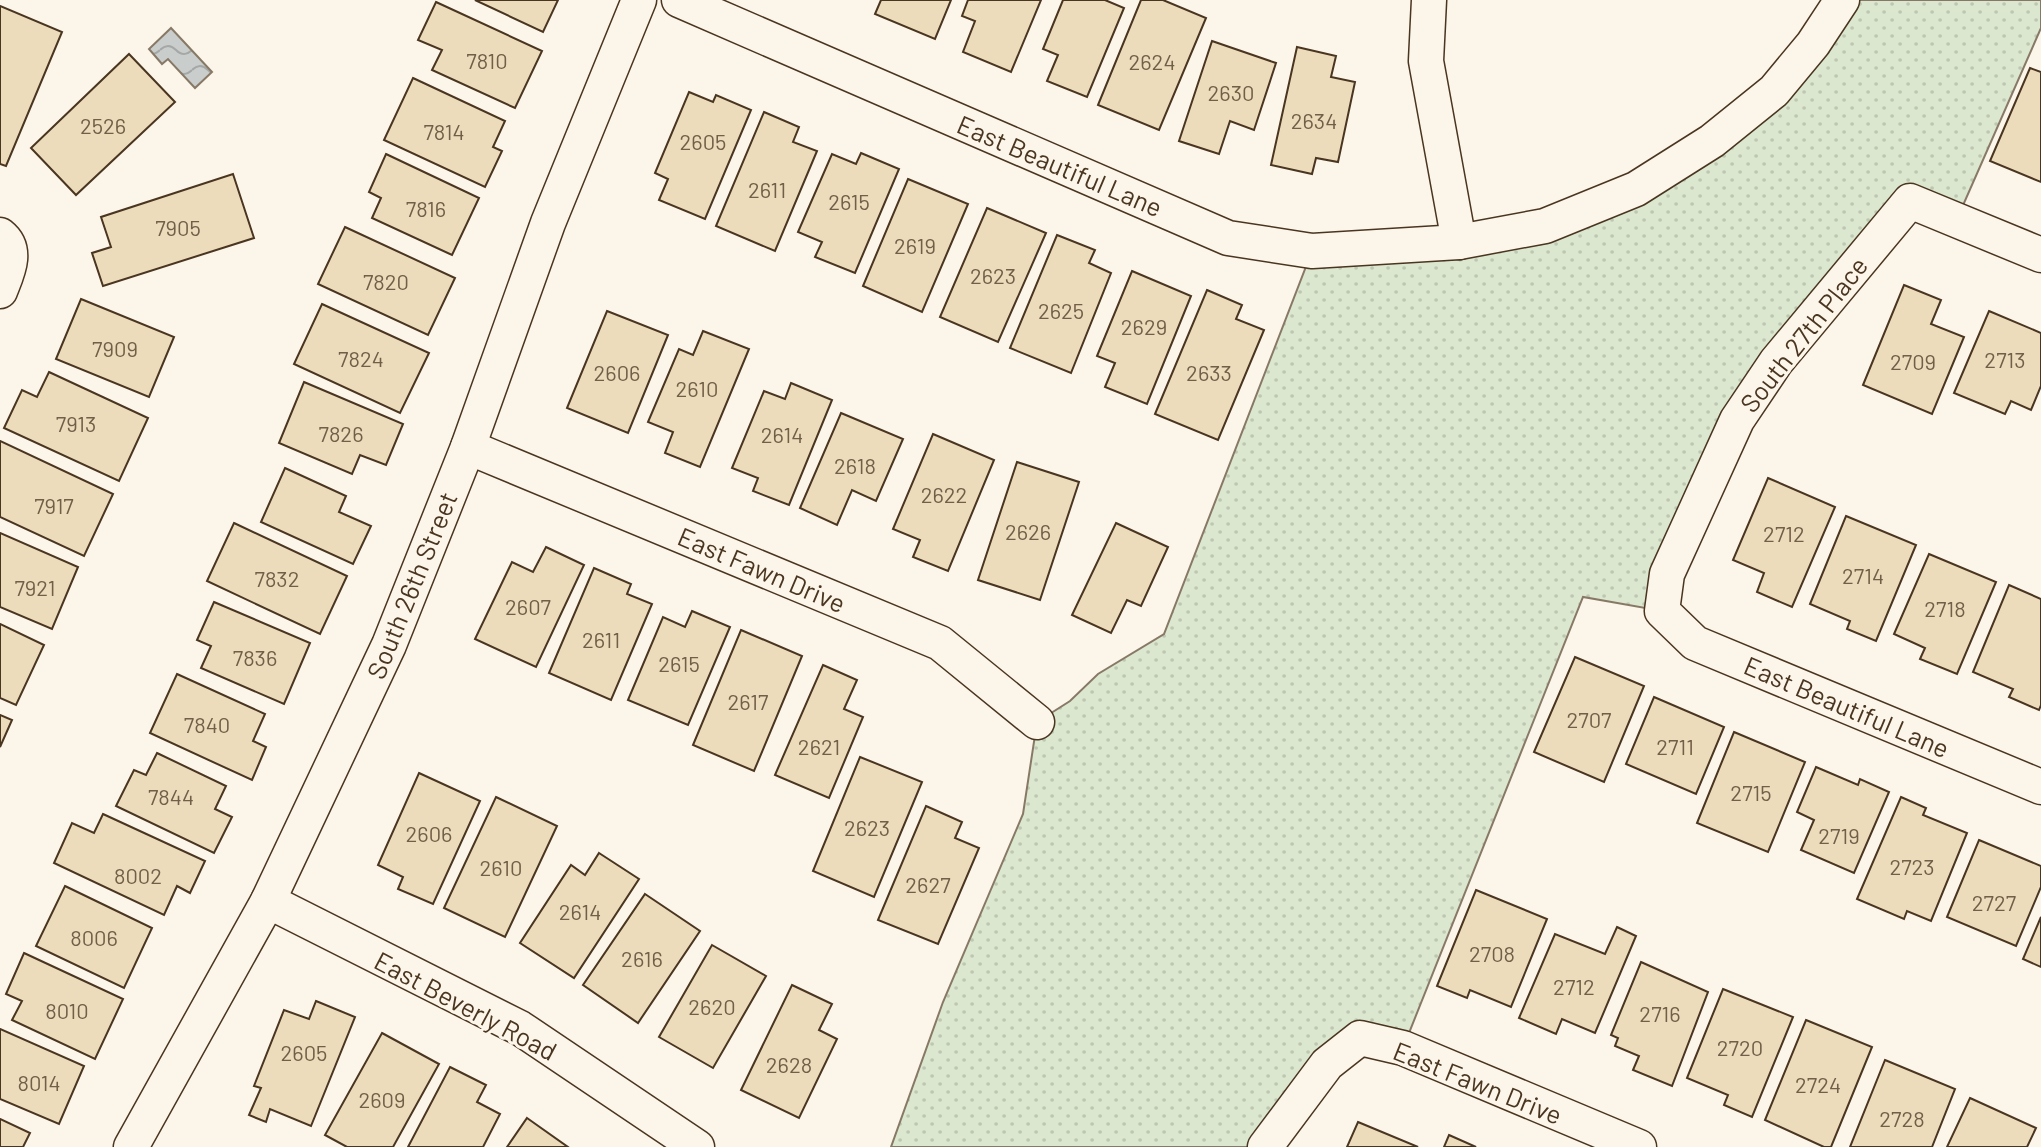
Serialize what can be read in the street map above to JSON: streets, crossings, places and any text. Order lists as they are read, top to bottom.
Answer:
{
  "streets": {
    "street": [
      "East Beautiful Lane",
      "South 27th Place",
      "East Fawn Drive",
      "South 26th Street",
      "East Beverly Road"
    ]
  },
  "crossings": [
    ["East Beautiful Lane", "South 27th Place"],
    ["East Fawn Drive", "South 26th Street"],
    ["South 26th Street", "East Beverly Road"]
  ],
  "house_numbers": [
    "7810",
    "2624",
    "2630",
    "2634",
    "2526",
    "7814",
    "2605",
    "2611",
    "2615",
    "7816",
    "7905",
    "2619",
    "2623",
    "7820",
    "2625",
    "2629",
    "7909",
    "7824",
    "2713",
    "2709",
    "2606",
    "2633",
    "2610",
    "7913",
    "7826",
    "2614",
    "2618",
    "2622",
    "7917",
    "2626",
    "2712",
    "2714",
    "7832",
    "7921",
    "2607",
    "2718",
    "2611",
    "7836",
    "2615",
    "2617",
    "2707",
    "7840",
    "2621",
    "2711",
    "2715",
    "7844",
    "2623",
    "2606",
    "2719",
    "2723",
    "2610",
    "8002",
    "2627",
    "2727",
    "2614",
    "8006",
    "2708",
    "2616",
    "2712",
    "2620",
    "8010",
    "2716",
    "2720",
    "2605",
    "2628",
    "8014",
    "2724",
    "2609",
    "2728"
  ]
}
